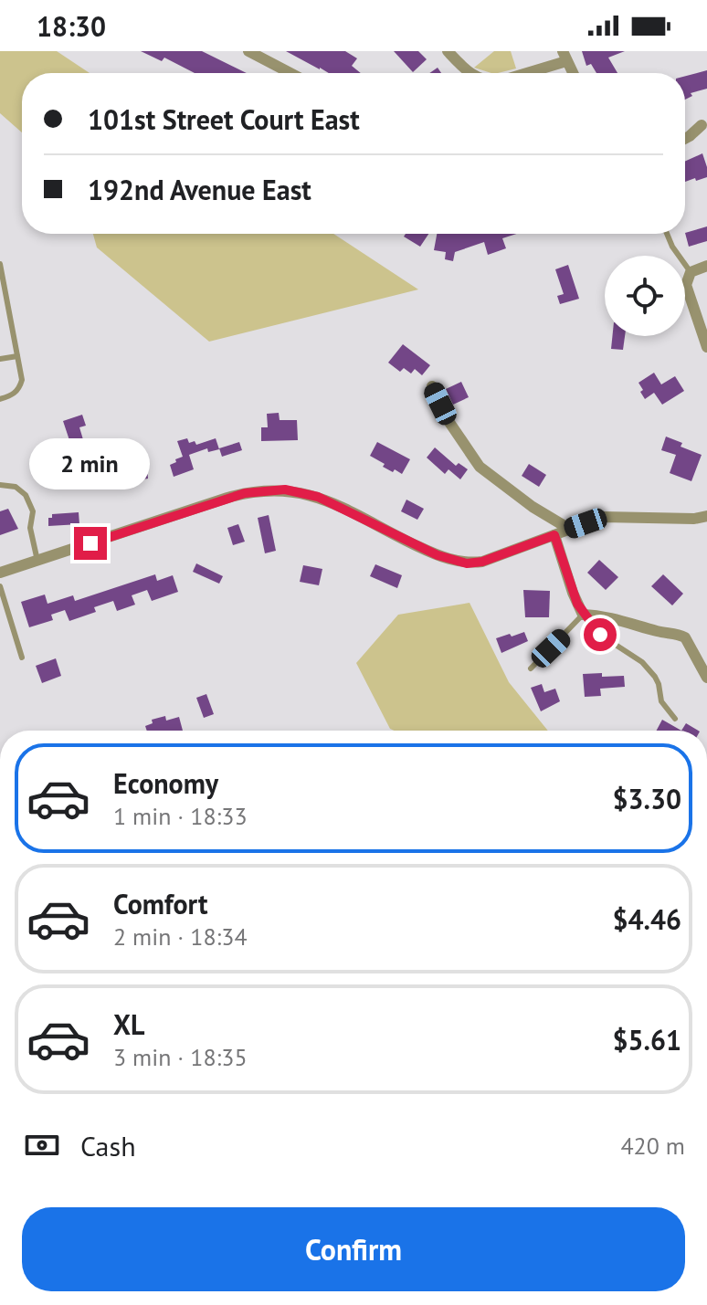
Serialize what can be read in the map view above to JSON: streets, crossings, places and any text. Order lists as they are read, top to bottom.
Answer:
{
  "page": {
    "status": "18:30",
    "banner": ["101st Street Court East", "192nd Avenue East"],
    "bubble": "2 min",
    "list": [
      {
        "name": "Economy",
        "note": "1 min · 18:33",
        "value": "$3.30"
      },
      {
        "name": "Comfort",
        "note": "2 min · 18:34",
        "value": "$4.46"
      },
      {
        "name": "XL",
        "note": "3 min · 18:35",
        "value": "$5.61"
      }
    ],
    "pay": ["Cash", "420 m"],
    "buttons": "Confirm"
  }
}
